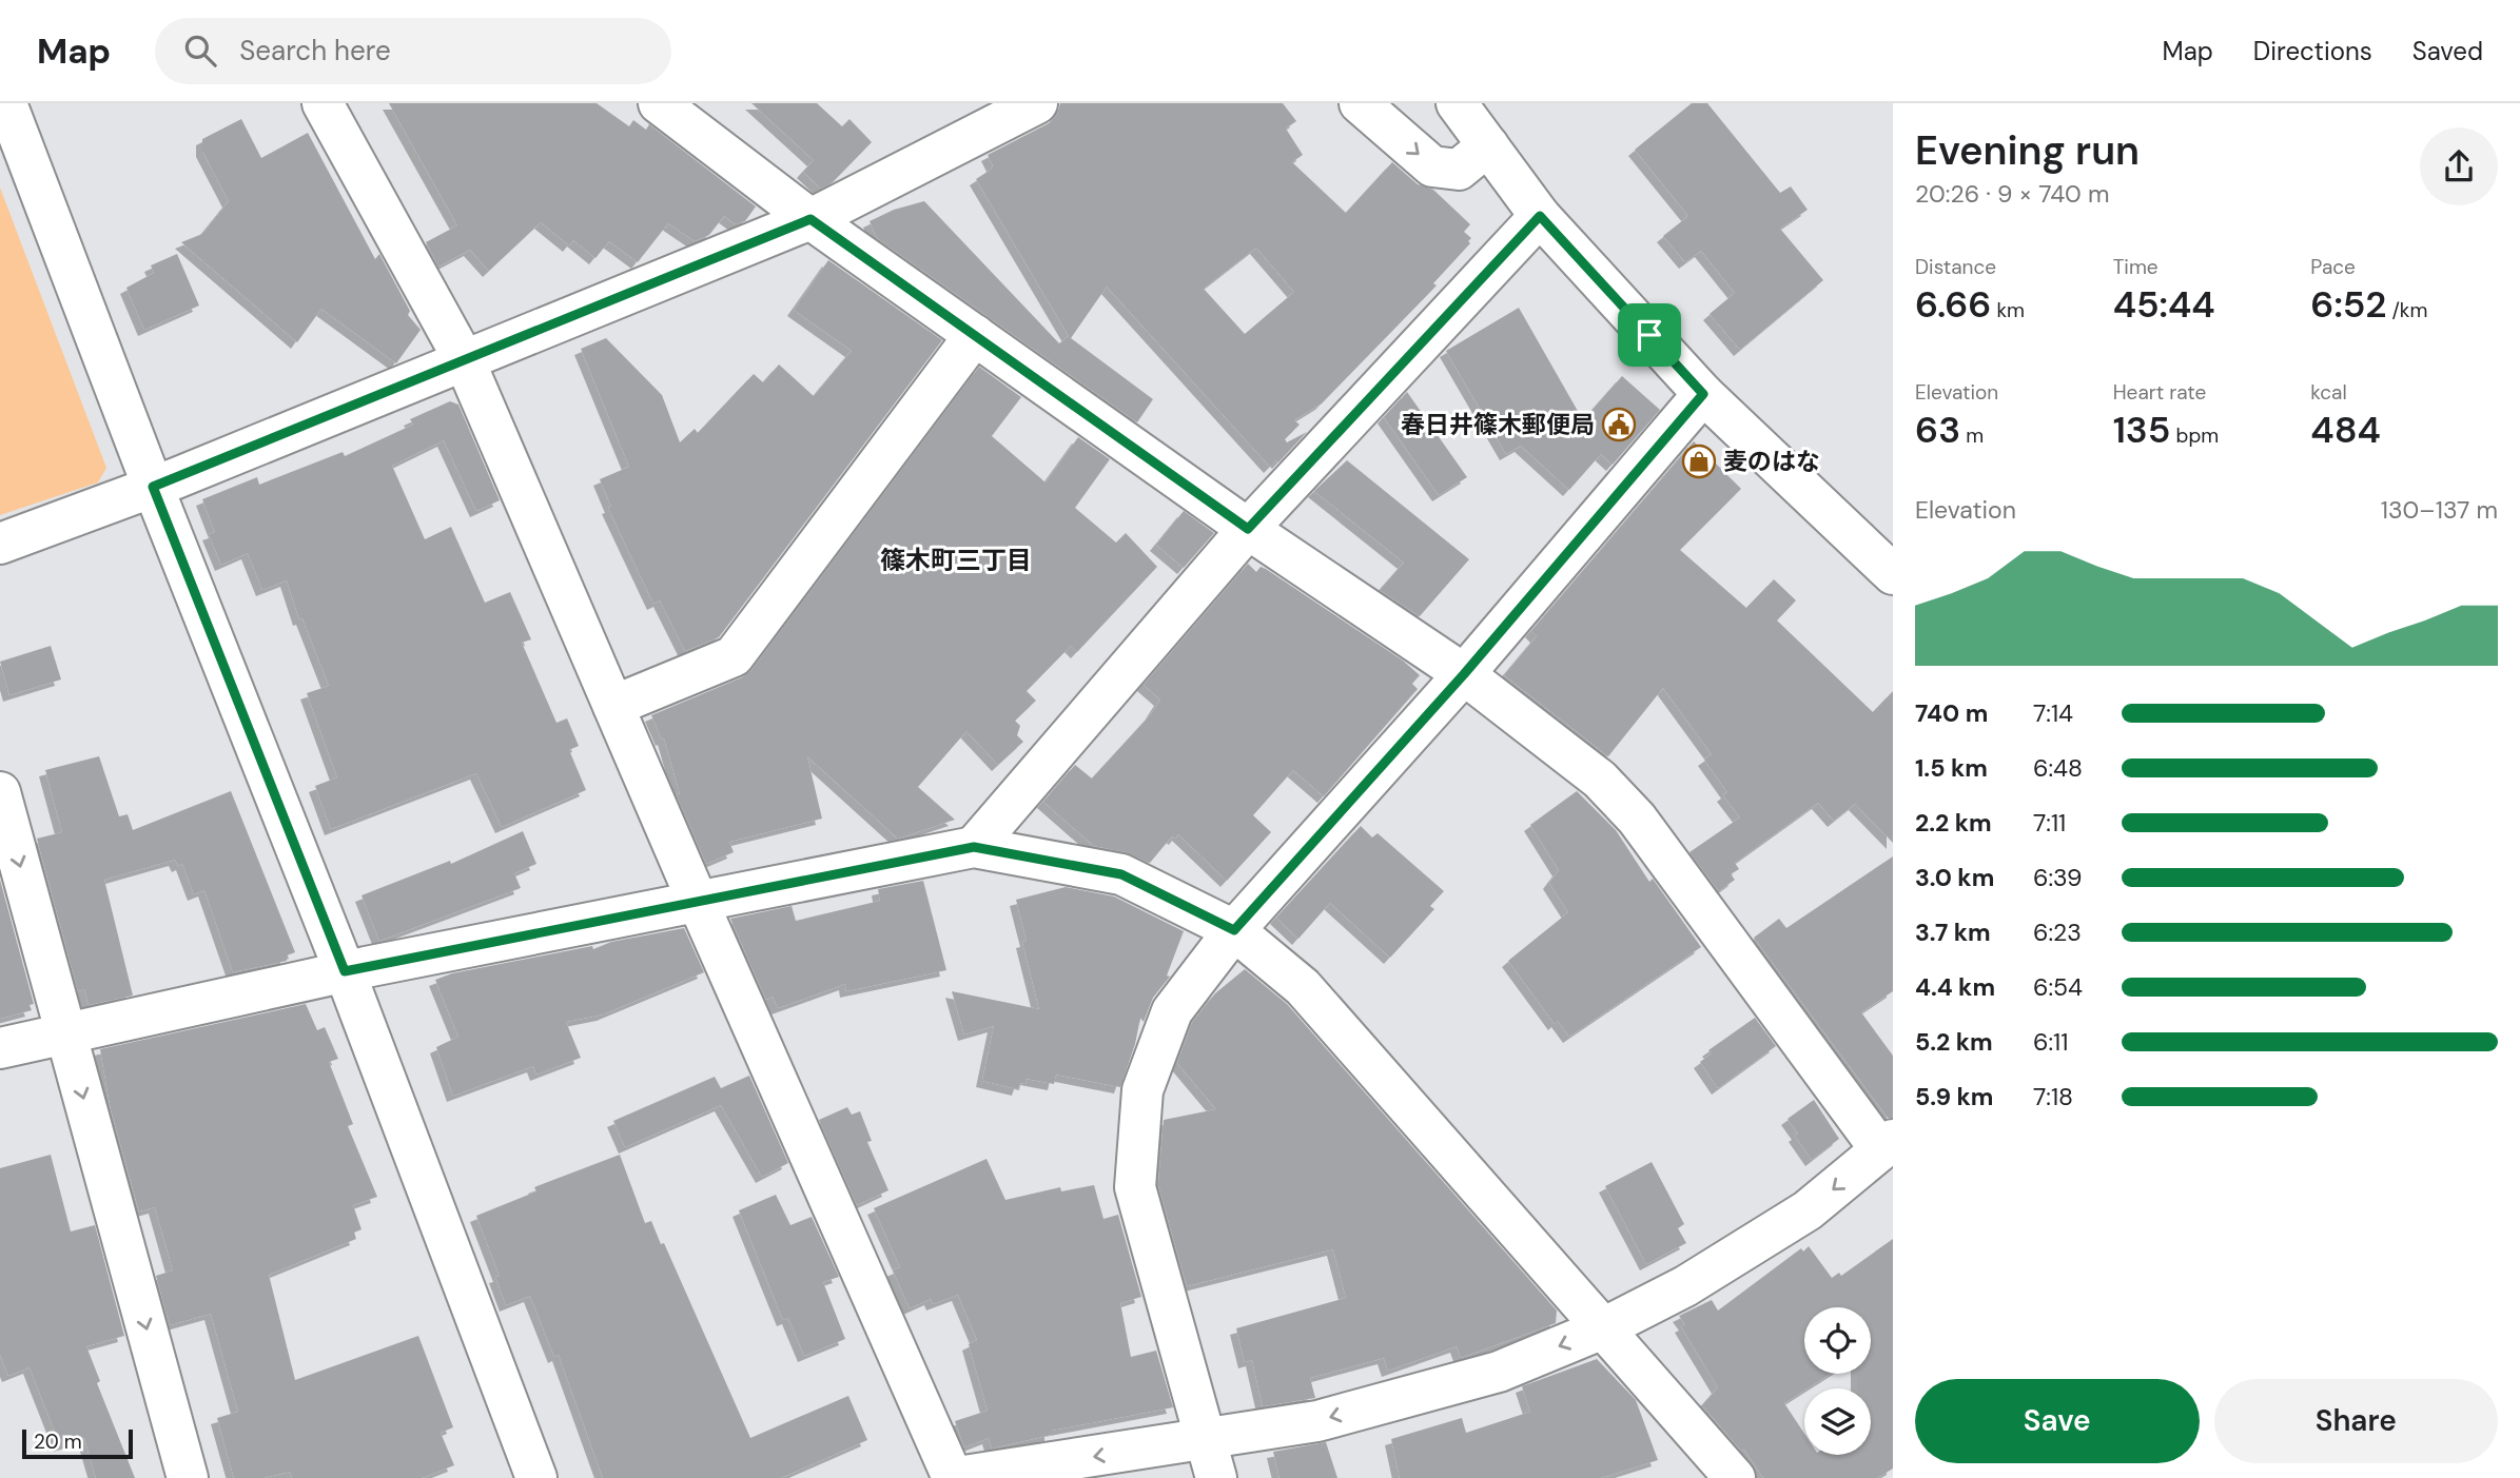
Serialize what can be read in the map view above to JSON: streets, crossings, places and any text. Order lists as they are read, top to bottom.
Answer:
{
  "districts": ["篠木町三丁目"],
  "places": {
    "public building": ["春日井篠木郵便局"],
    "shop": ["麦のはな"]
  },
  "scale_bar": "20 m",
  "page": {
    "header": "Map",
    "search": "Search here",
    "nav": ["Map", "Directions", "Saved"],
    "heading": ["Evening run", "20:26 · 9 × 740 m"],
    "stats": [
      ["Distance", "6.66 km"],
      ["Time", "45:44"],
      ["Pace", "6:52 /km"],
      ["Elevation", "63 m"],
      ["Heart rate", "135 bpm"],
      ["kcal", "484"]
    ],
    "chart": ["Elevation", "130–137 m"],
    "list": [
      {
        "name": "740 m",
        "note": "7:14"
      },
      {
        "name": "1.5 km",
        "note": "6:48"
      },
      {
        "name": "2.2 km",
        "note": "7:11"
      },
      {
        "name": "3.0 km",
        "note": "6:39"
      },
      {
        "name": "3.7 km",
        "note": "6:23"
      },
      {
        "name": "4.4 km",
        "note": "6:54"
      },
      {
        "name": "5.2 km",
        "note": "6:11"
      },
      {
        "name": "5.9 km",
        "note": "7:18"
      }
    ],
    "buttons": ["Save", "Share"],
    "scale": "20 m"
  }
}
